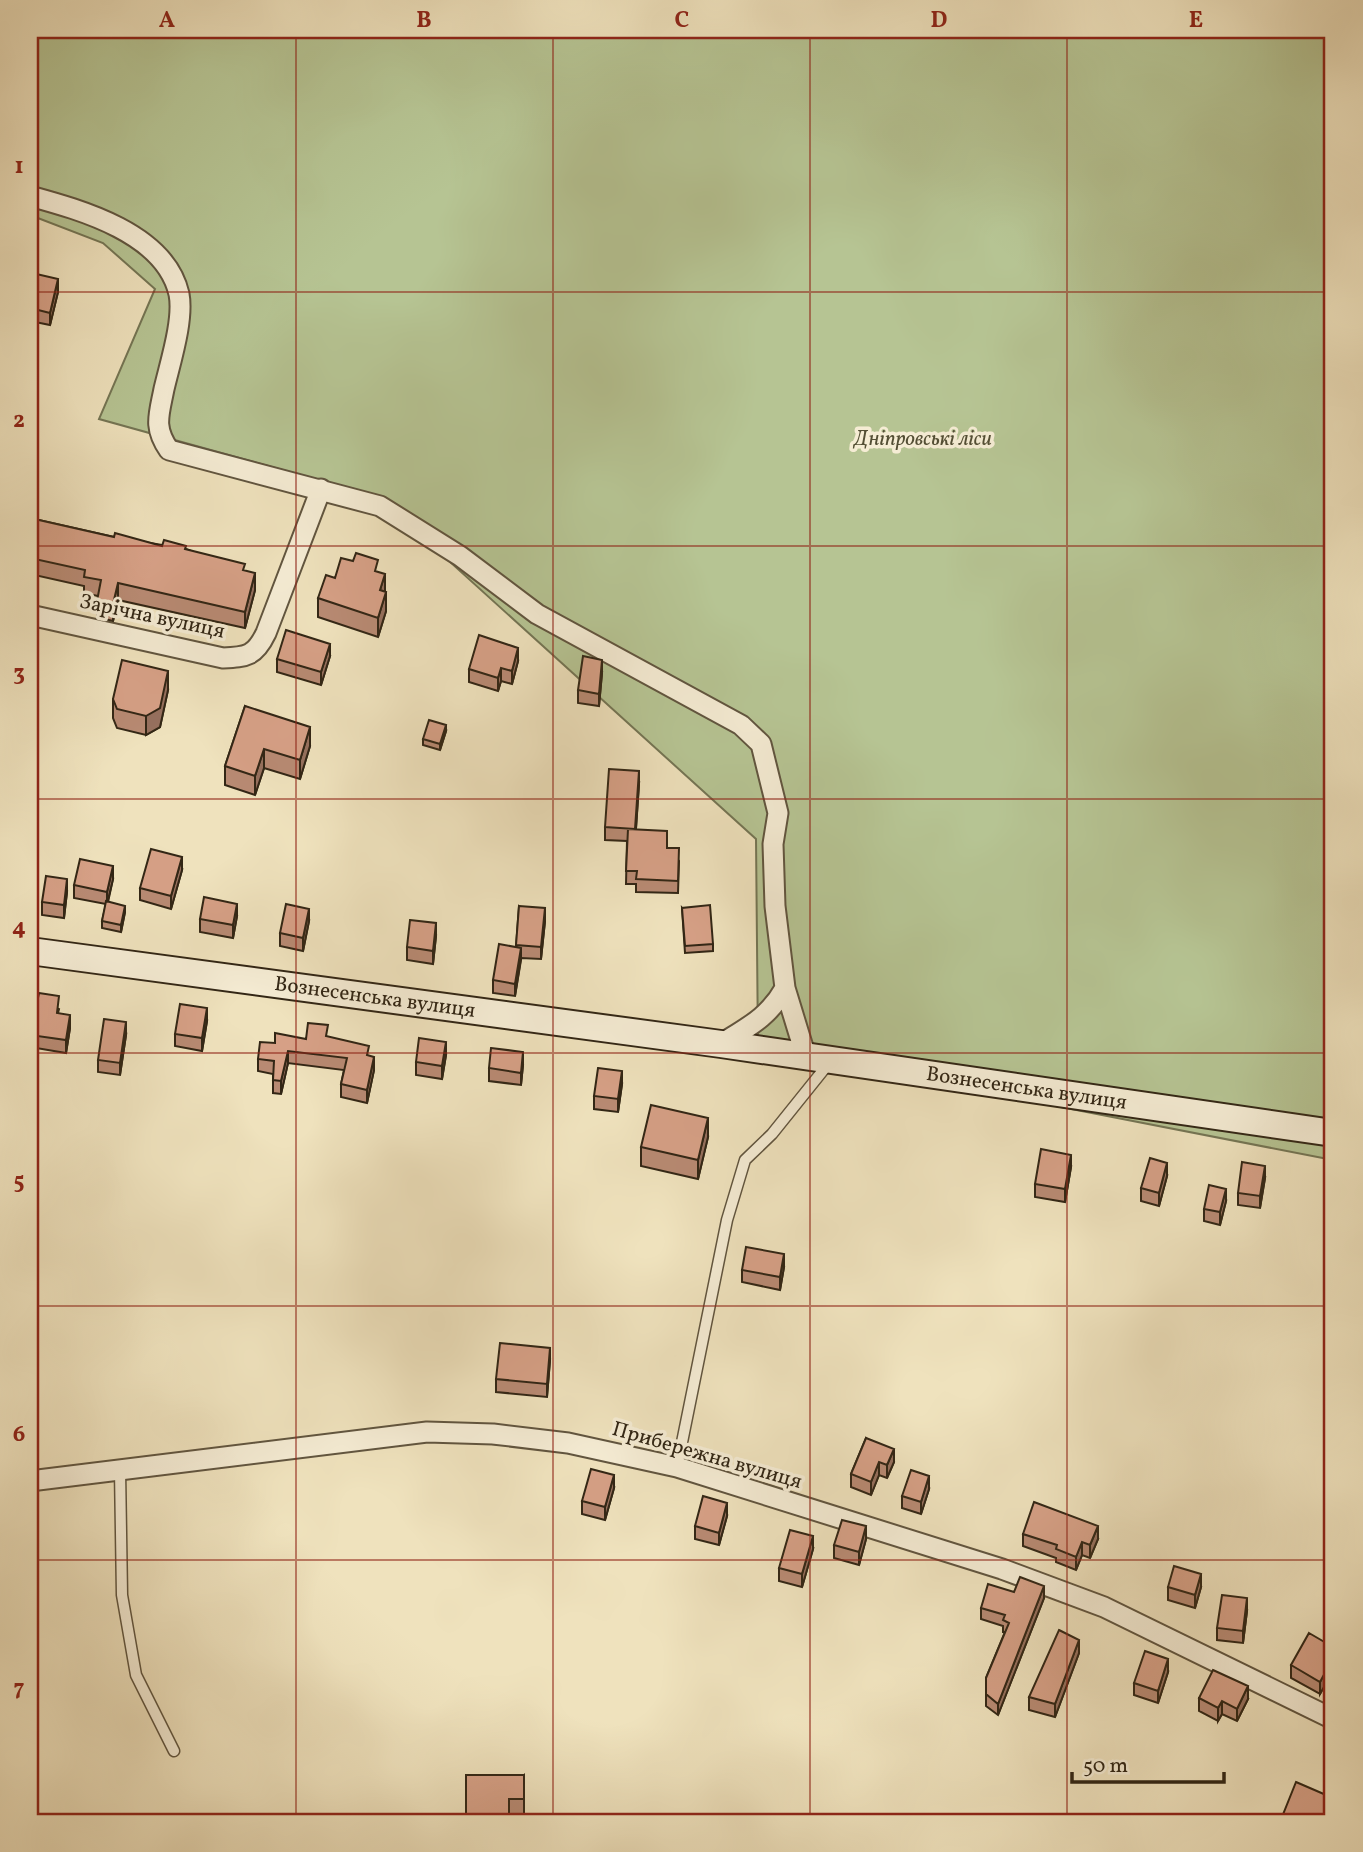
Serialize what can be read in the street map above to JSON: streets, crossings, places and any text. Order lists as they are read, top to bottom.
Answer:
{
  "streets": {
    "main road": ["Вознесенська вулиця"],
    "street": ["Зарічна вулиця", "Прибережна вулиця"]
  },
  "parks": ["Дніпровські ліси"],
  "scale_bar": "50 m",
  "grid": {
    "columns": [
      "A",
      "B",
      "C",
      "D",
      "E"
    ],
    "rows": [
      "1",
      "2",
      "3",
      "4",
      "5",
      "6",
      "7"
    ]
  }
}
